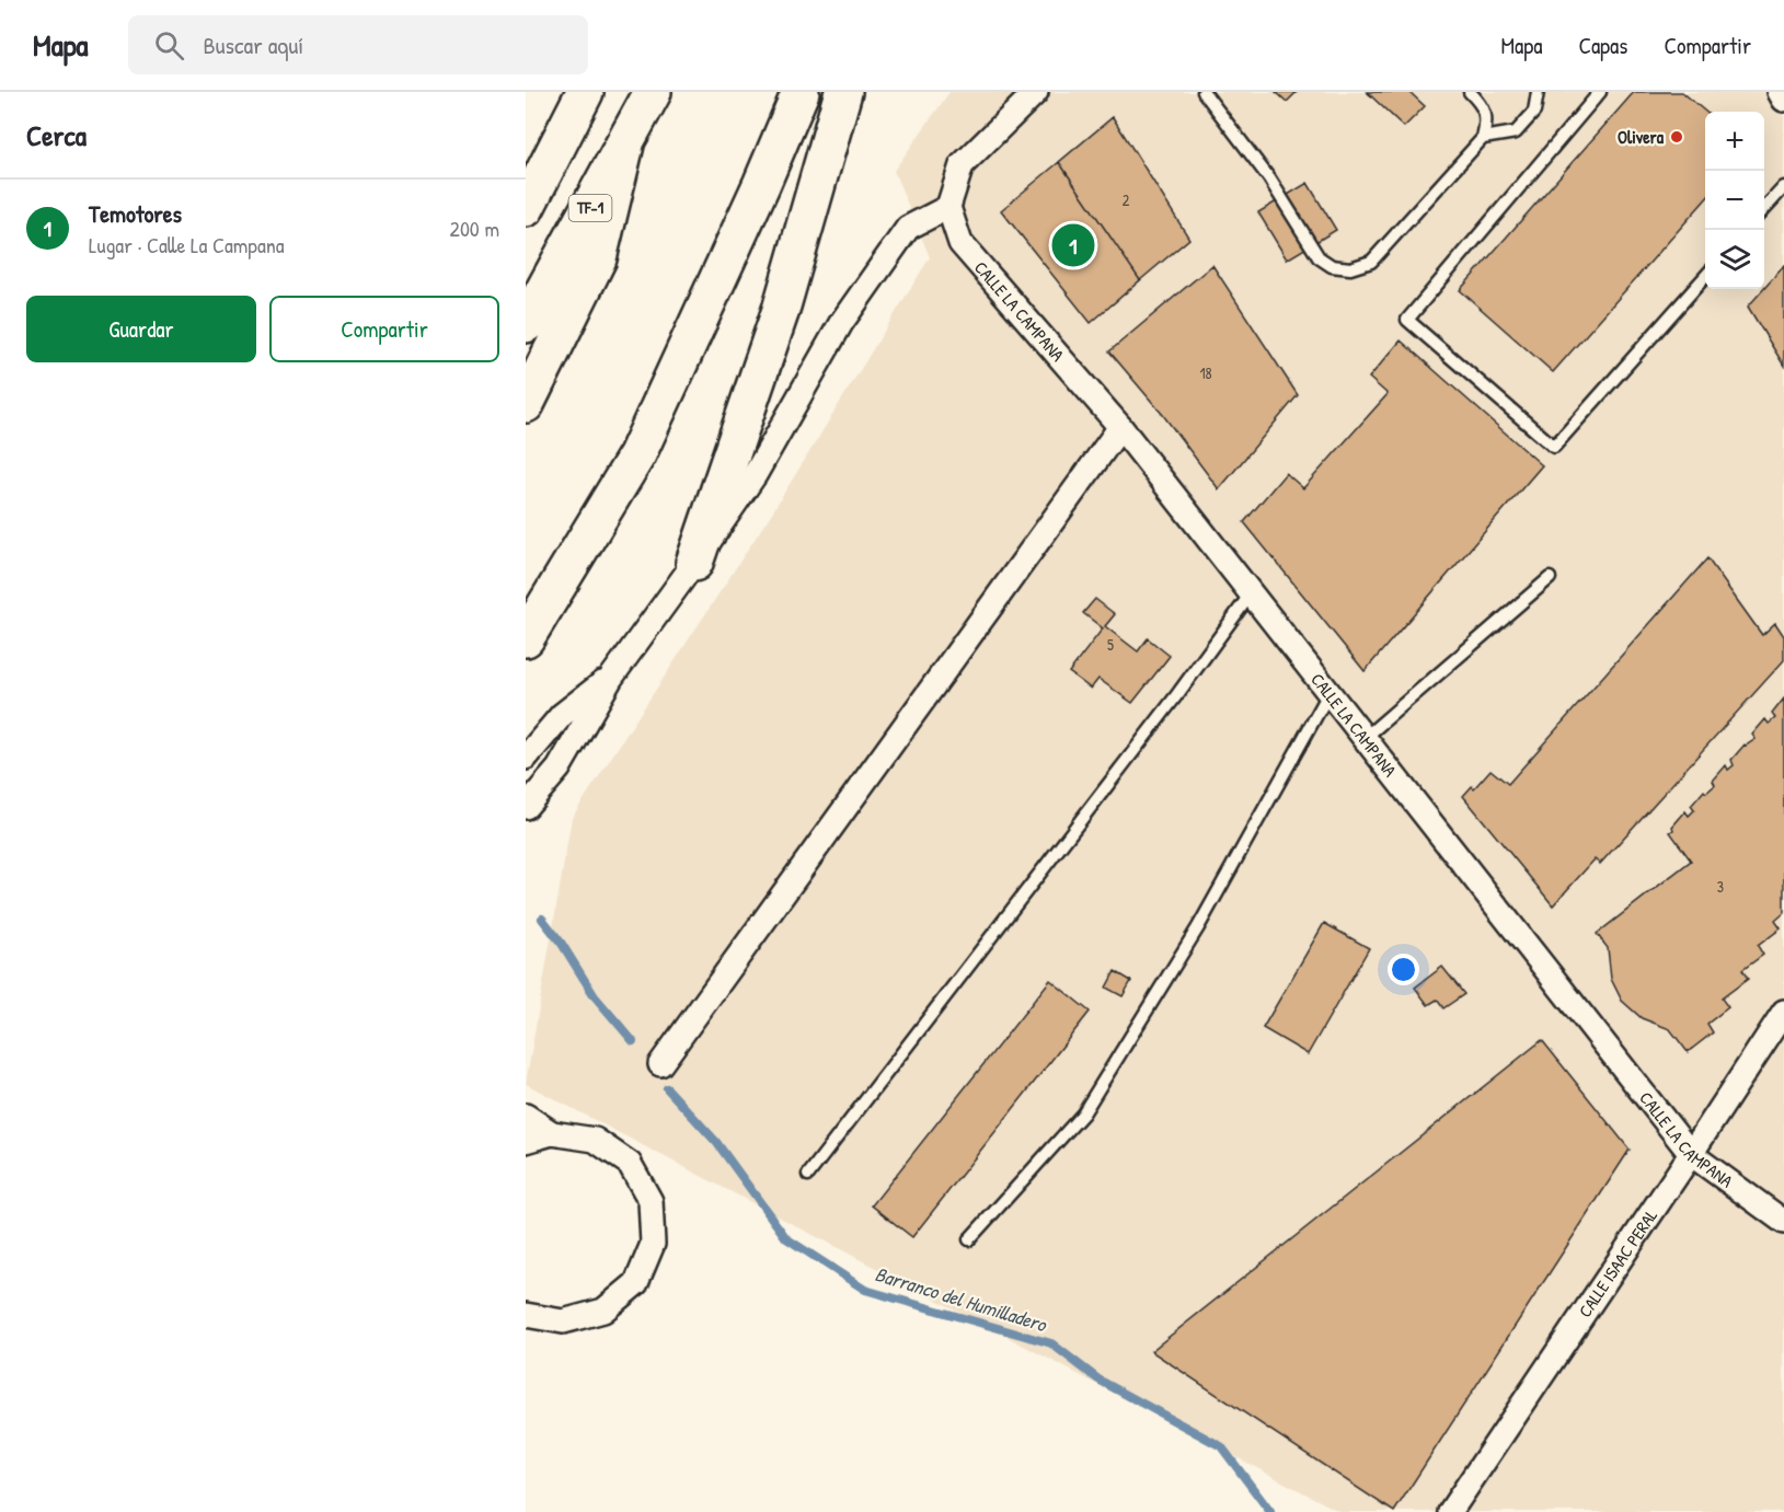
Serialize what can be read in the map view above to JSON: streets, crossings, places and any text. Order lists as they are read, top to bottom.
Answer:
{
  "streets": {
    "highway": ["TF-1"],
    "street": ["CALLE LA CAMPANA", "CALLE ISAAC PERAL"]
  },
  "crossings": [
    ["CALLE LA CAMPANA", "CALLE ISAAC PERAL"]
  ],
  "water": ["Barranco del Humilladero"],
  "places": ["Olivera"],
  "house_numbers": [
    "2",
    "18",
    "5",
    "3"
  ],
  "page": {
    "header": "Mapa",
    "search": "Buscar aquí",
    "nav": ["Mapa", "Capas", "Compartir"],
    "heading": "Cerca",
    "map_buttons": ["+", "−"],
    "list": [
      {
        "mark": "1",
        "name": "Temotores",
        "note": "Lugar · Calle La Campana",
        "value": "200 m"
      }
    ],
    "pins": "1",
    "buttons": ["Guardar", "Compartir"]
  }
}
